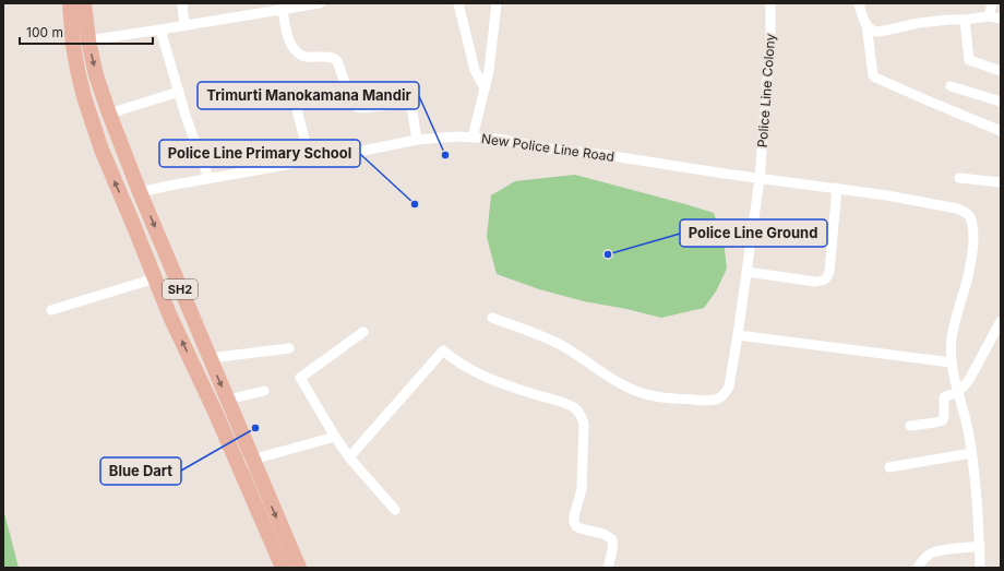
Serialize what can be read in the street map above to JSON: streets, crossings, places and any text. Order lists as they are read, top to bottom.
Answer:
{
  "streets": {
    "main road": ["SH2"],
    "street": ["Police Line Colony", "New Police Line Road"]
  },
  "crossings": [
    ["Police Line Colony", "New Police Line Road"],
    ["New Police Line Road", "SH2"]
  ],
  "places": [
    "Trimurti Manokamana Mandir",
    "Police Line Primary School",
    "Police Line Ground",
    "Blue Dart"
  ],
  "scale_bar": "100 m"
}
